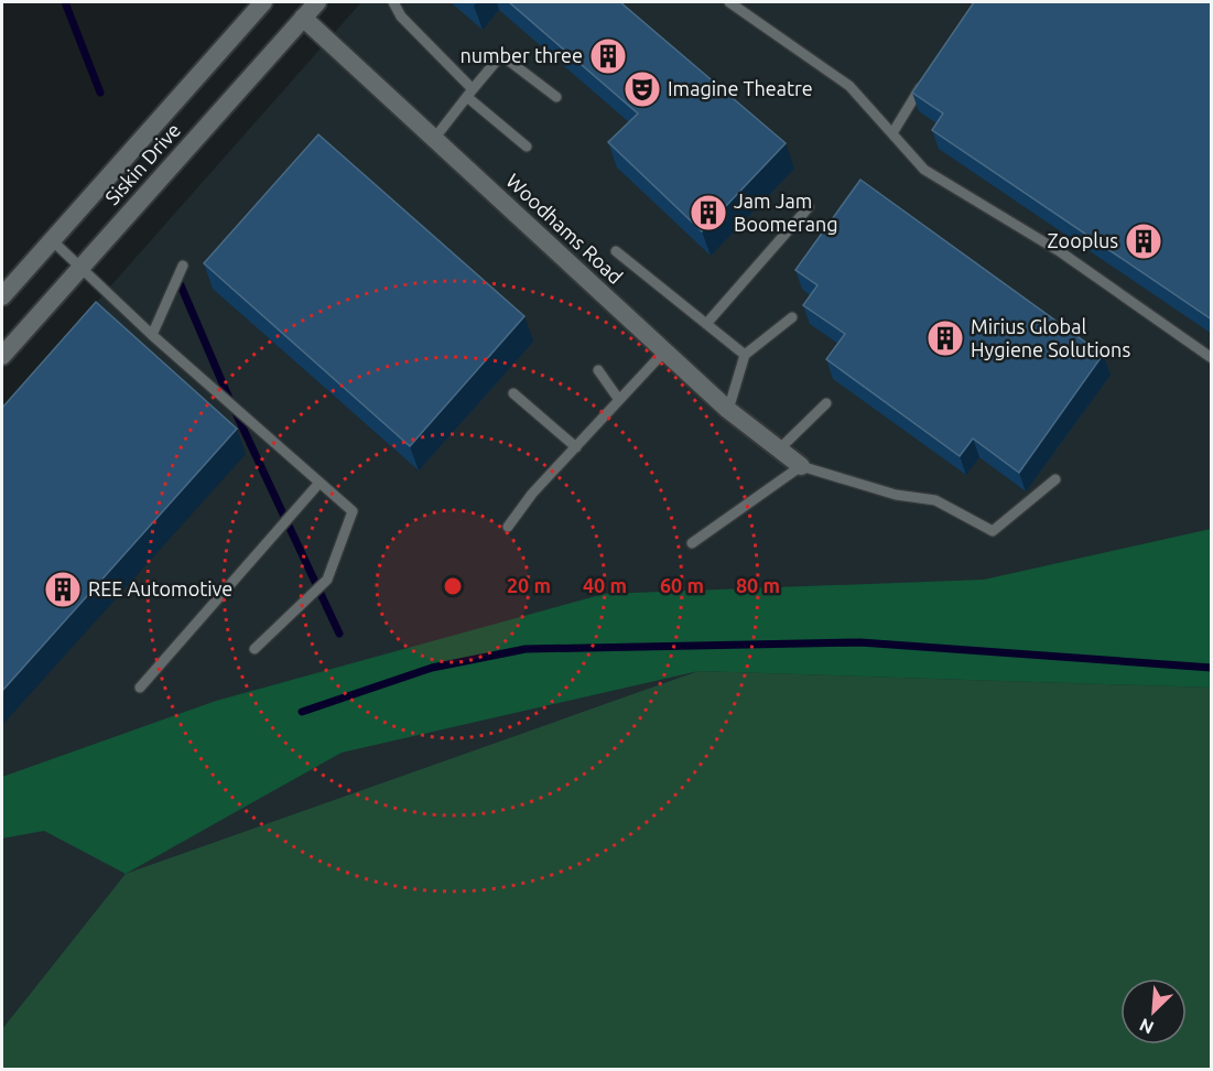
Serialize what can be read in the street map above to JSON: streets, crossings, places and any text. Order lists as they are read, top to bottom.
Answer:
{
  "streets": {
    "street": ["Siskin Drive", "Woodhams Road"]
  },
  "crossings": [
    ["Siskin Drive", "Woodhams Road"]
  ],
  "places": {
    "building": [
      "number three",
      "Jam Jam Boomerang",
      "Zooplus",
      "Mirius Global Hygiene Solutions",
      "REE Automotive"
    ],
    "theatre": ["Imagine Theatre"]
  },
  "north": "bottom left",
  "rings": [
    "20 m",
    "40 m",
    "60 m",
    "80 m"
  ]
}
